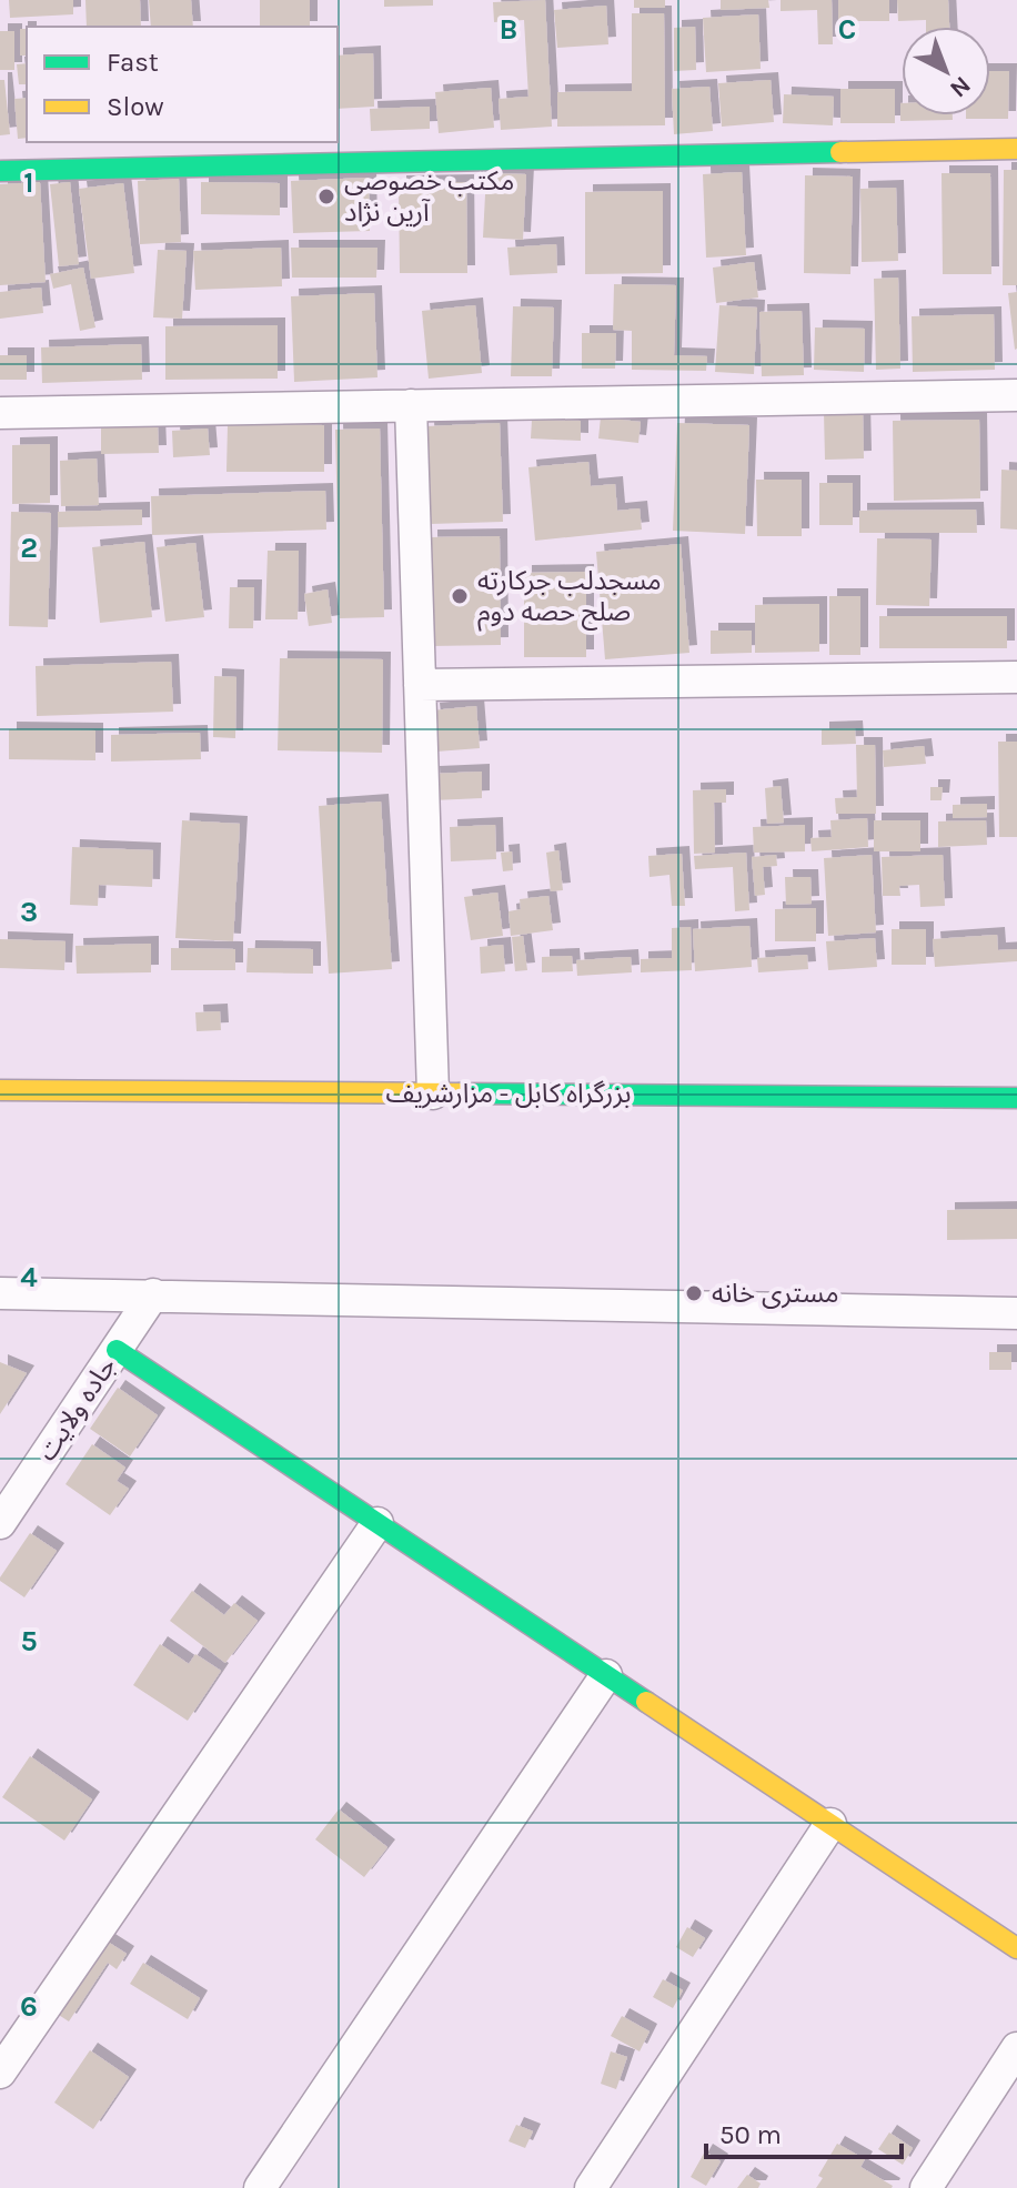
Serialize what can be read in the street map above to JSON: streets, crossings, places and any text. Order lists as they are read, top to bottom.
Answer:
{
  "streets": {
    "main road": ["بزرگراه کابل - مزارشریف"],
    "street": ["جاده ولایت"]
  },
  "places": ["مکتب خصوصی آرین نژاد", "مسجدلب جرکارته صلح حصه دوم", "مستری خانه"],
  "legend": ["Fast", "Slow"],
  "scale_bar": "50 m",
  "north": "bottom right",
  "grid": {
    "columns": ["B", "C"],
    "rows": [
      "1",
      "2",
      "3",
      "4",
      "5",
      "6"
    ]
  }
}
